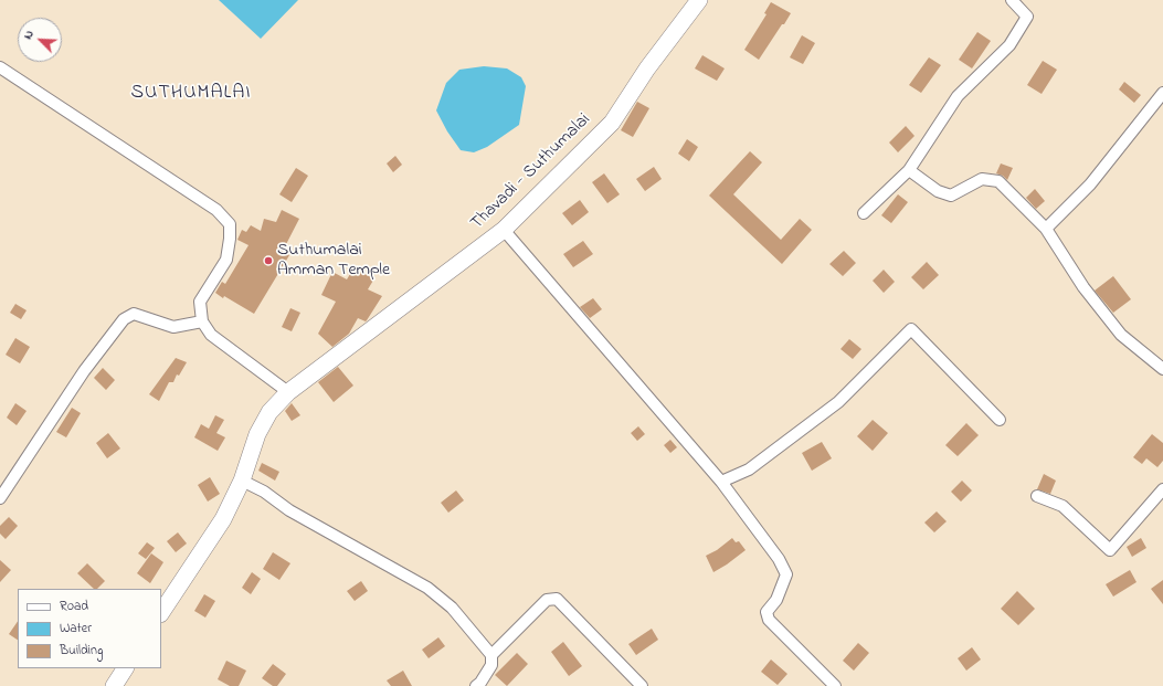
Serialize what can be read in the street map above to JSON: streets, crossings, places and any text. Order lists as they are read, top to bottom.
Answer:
{
  "streets": {
    "main road": ["Thavadi - Suthumalai"]
  },
  "districts": ["SUTHUMALAI"],
  "places": ["Suthumalai Amman Temple"],
  "legend": ["Road", "Water", "Building"],
  "north": "top left"
}
